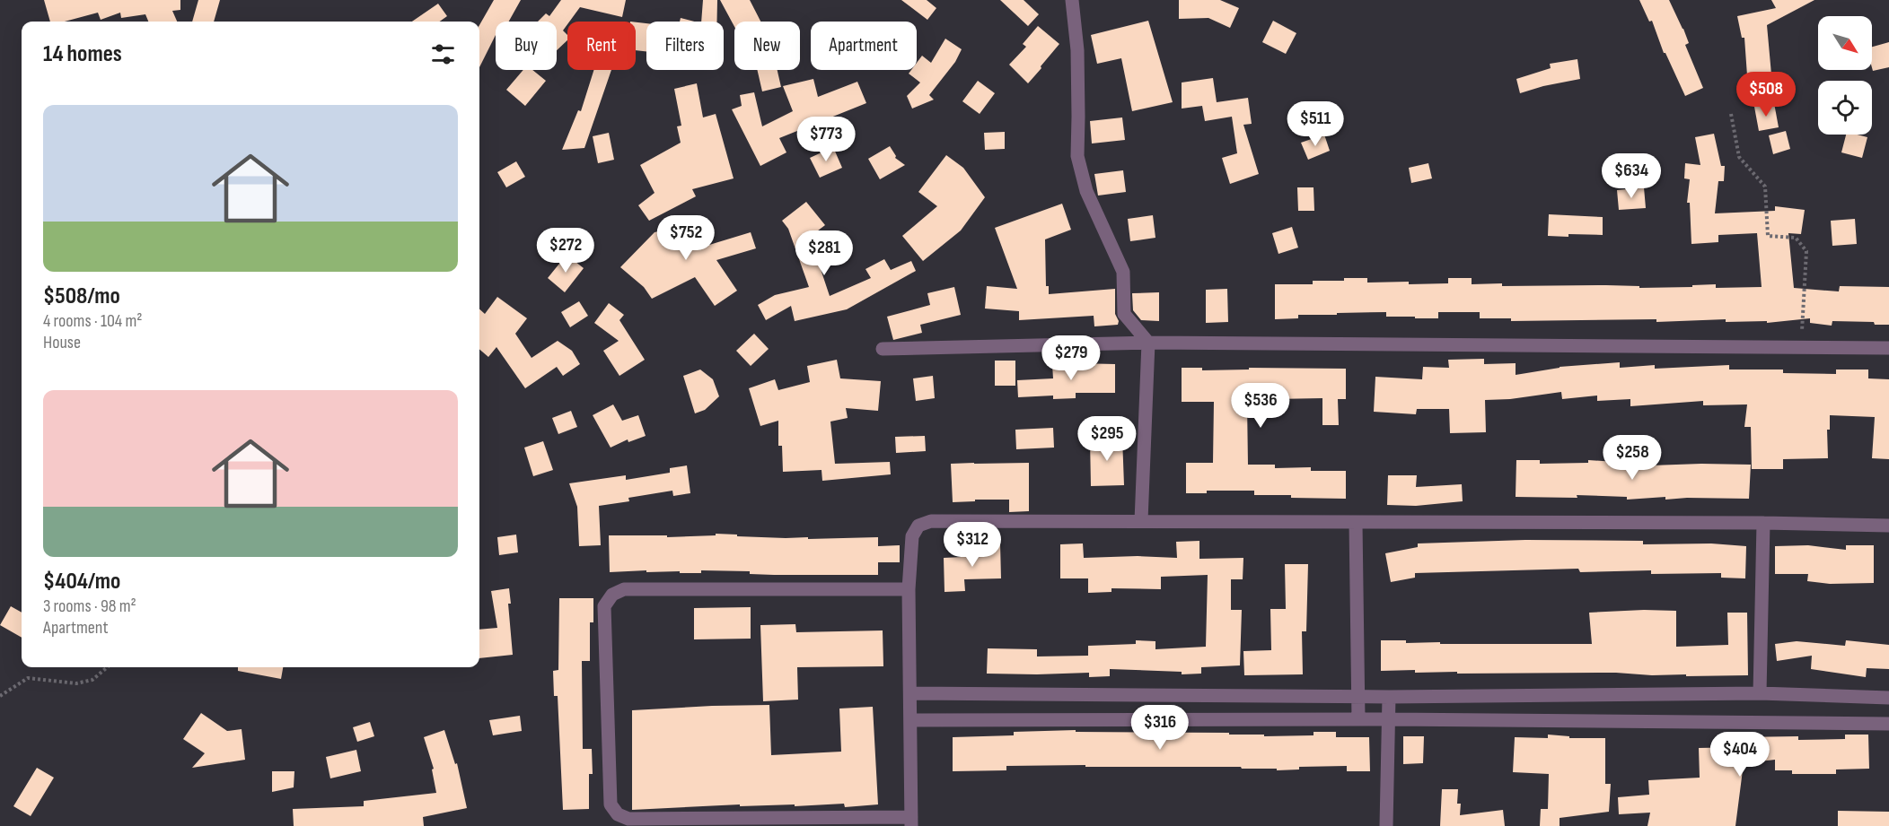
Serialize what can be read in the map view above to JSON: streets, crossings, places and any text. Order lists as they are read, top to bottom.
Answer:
{
  "north": "bottom right",
  "page": {
    "chip": [
      "Buy",
      "Rent",
      "Filters",
      "New",
      "Apartment"
    ],
    "heading": "14 homes",
    "price": [
      "$508",
      "$511",
      "$773",
      "$634",
      "$752",
      "$272",
      "$281",
      "$279",
      "$536",
      "$295",
      "$258",
      "$312",
      "$316",
      "$404"
    ],
    "list": [
      {
        "name": "$508/mo",
        "note": "4 rooms · 104 m² · House"
      },
      {
        "name": "$404/mo",
        "note": "3 rooms · 98 m² · Apartment"
      }
    ]
  }
}
